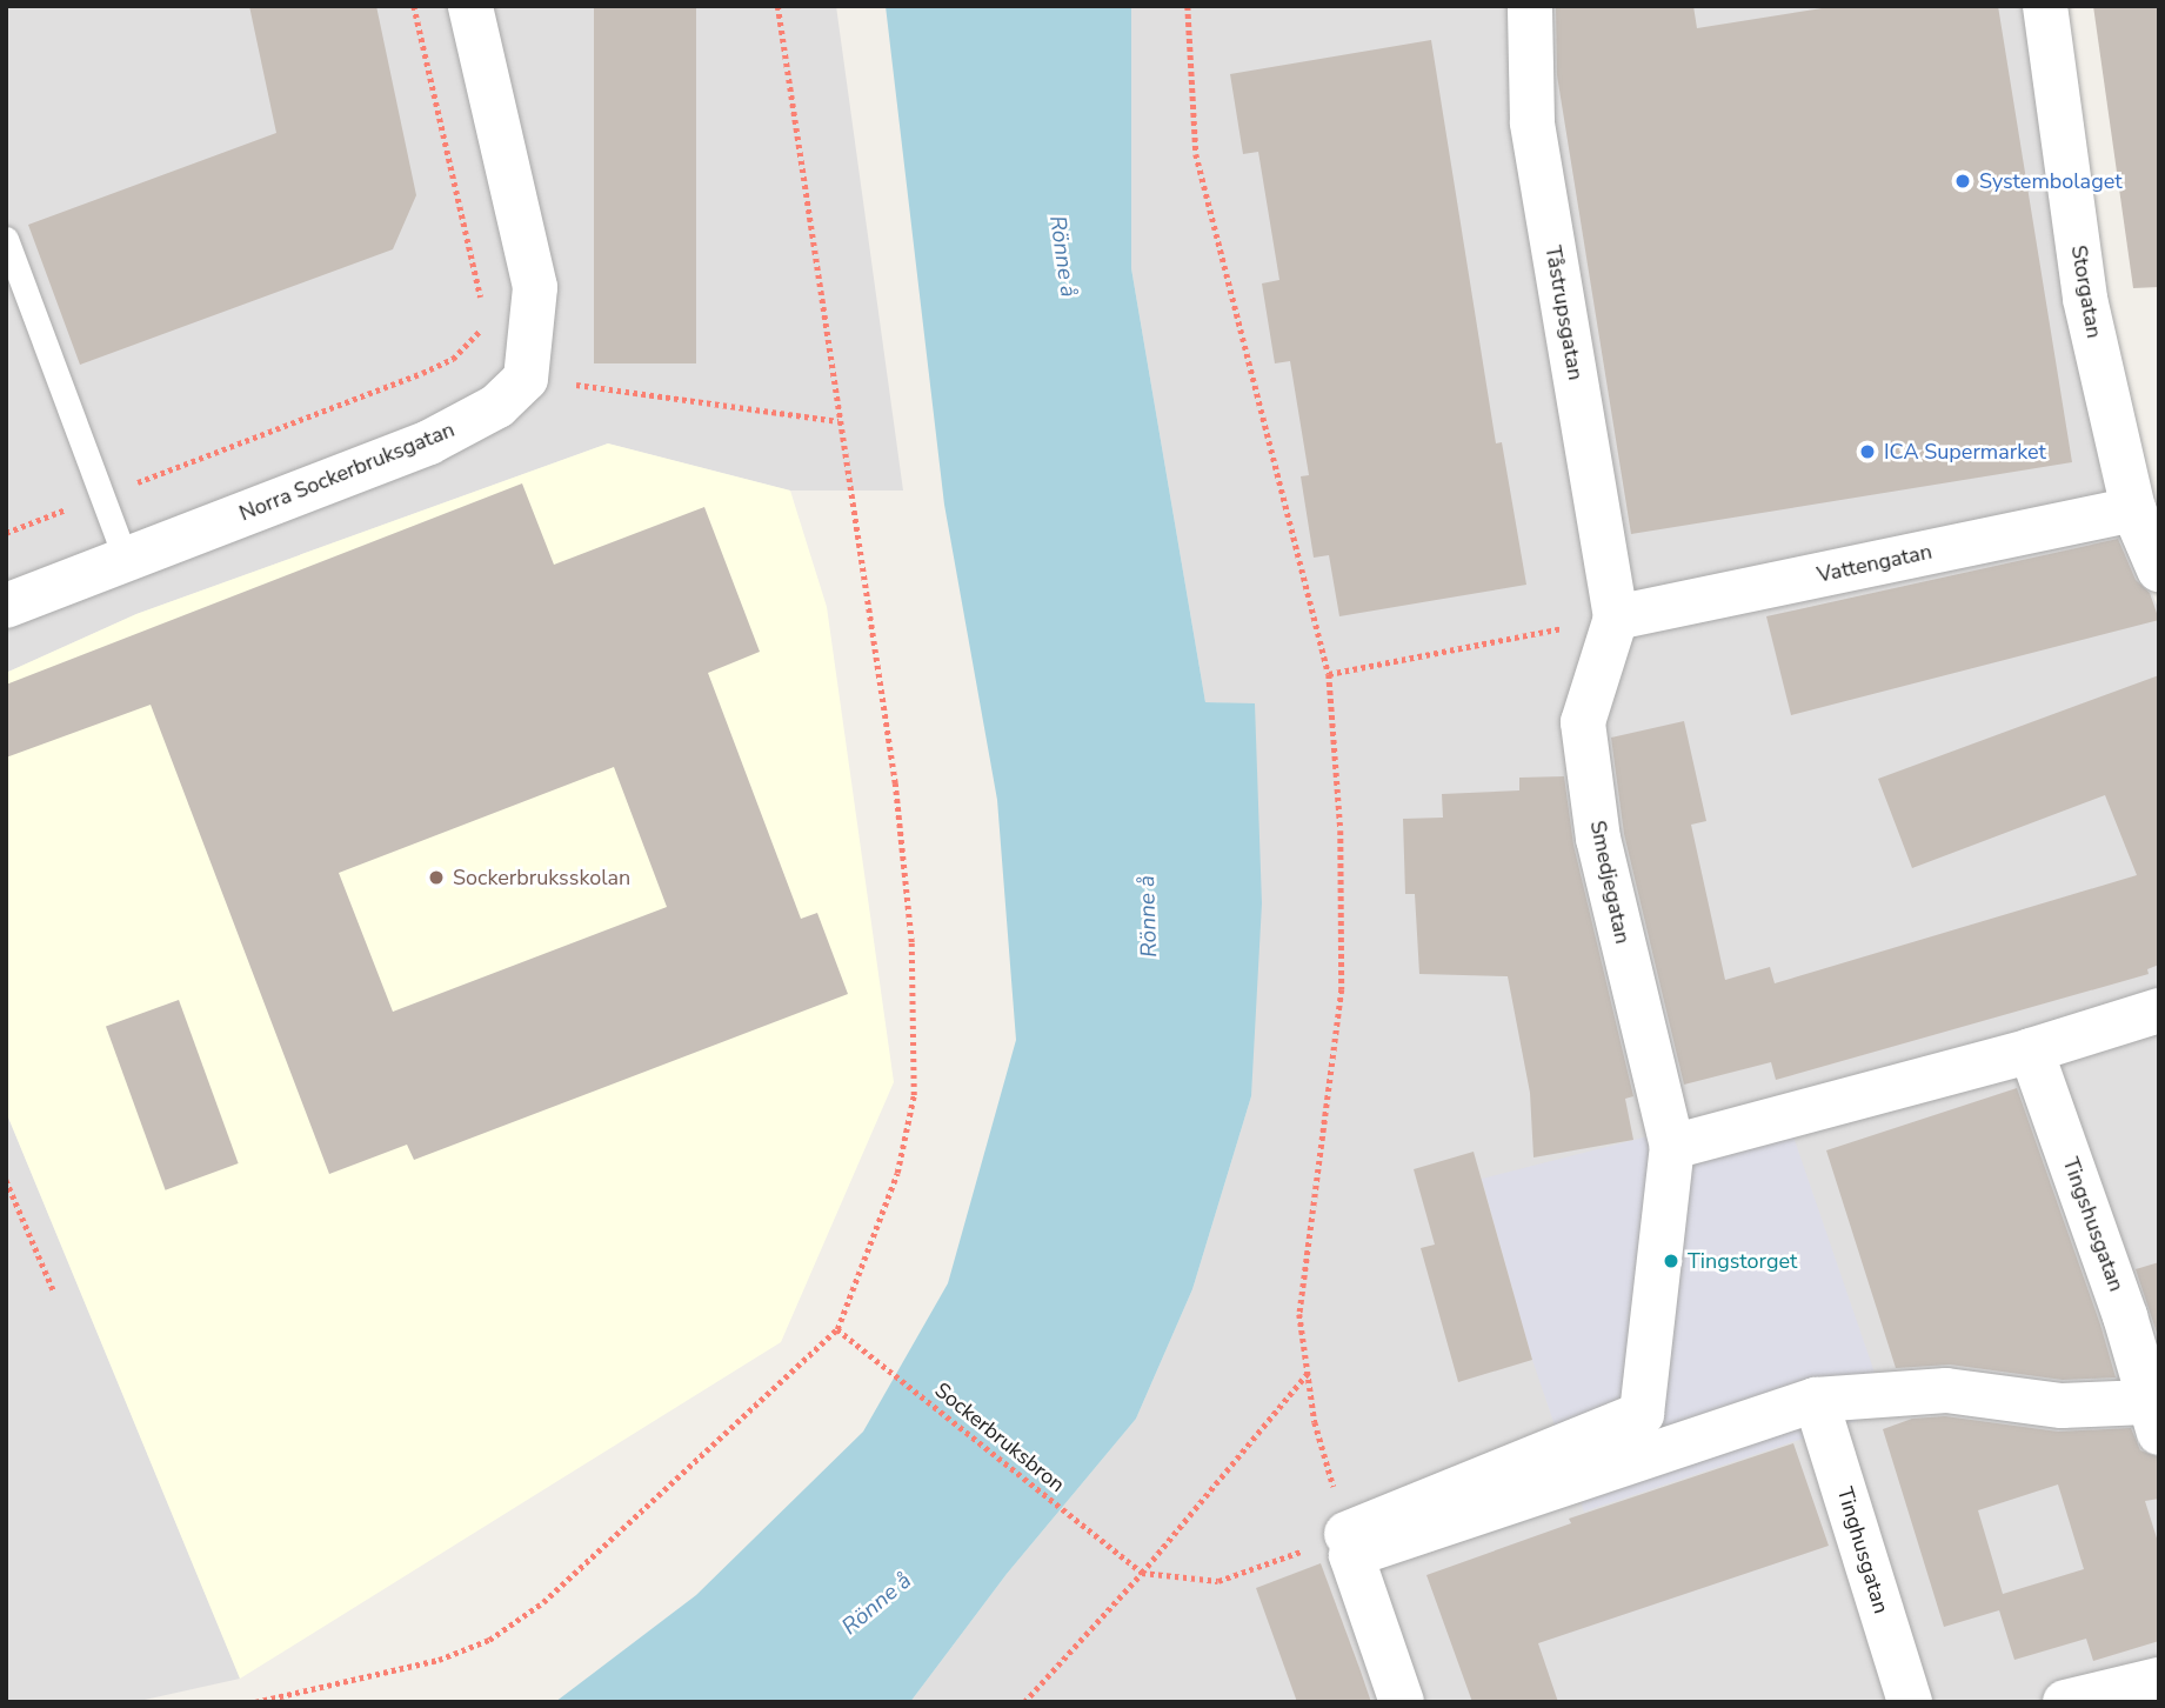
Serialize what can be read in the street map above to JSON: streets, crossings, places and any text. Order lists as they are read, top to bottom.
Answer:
{
  "streets": {
    "street": [
      "Storgatan",
      "Tåstrupsgatan",
      "Norra Sockerbruksgatan",
      "Vattengatan",
      "Smedjegatan",
      "Tingshusgatan",
      "Tinghusgatan"
    ],
    "path": ["Sockerbruksbron"]
  },
  "crossings": [
    ["Storgatan", "Vattengatan"],
    ["Tåstrupsgatan", "Vattengatan"],
    ["Tåstrupsgatan", "Smedjegatan"],
    ["Vattengatan", "Smedjegatan"],
    ["Tingshusgatan", "Tinghusgatan"]
  ],
  "water": ["Rönne å"],
  "places": [
    "Systembolaget",
    "ICA Supermarket",
    "Sockerbruksskolan",
    "Tingstorget"
  ]
}
